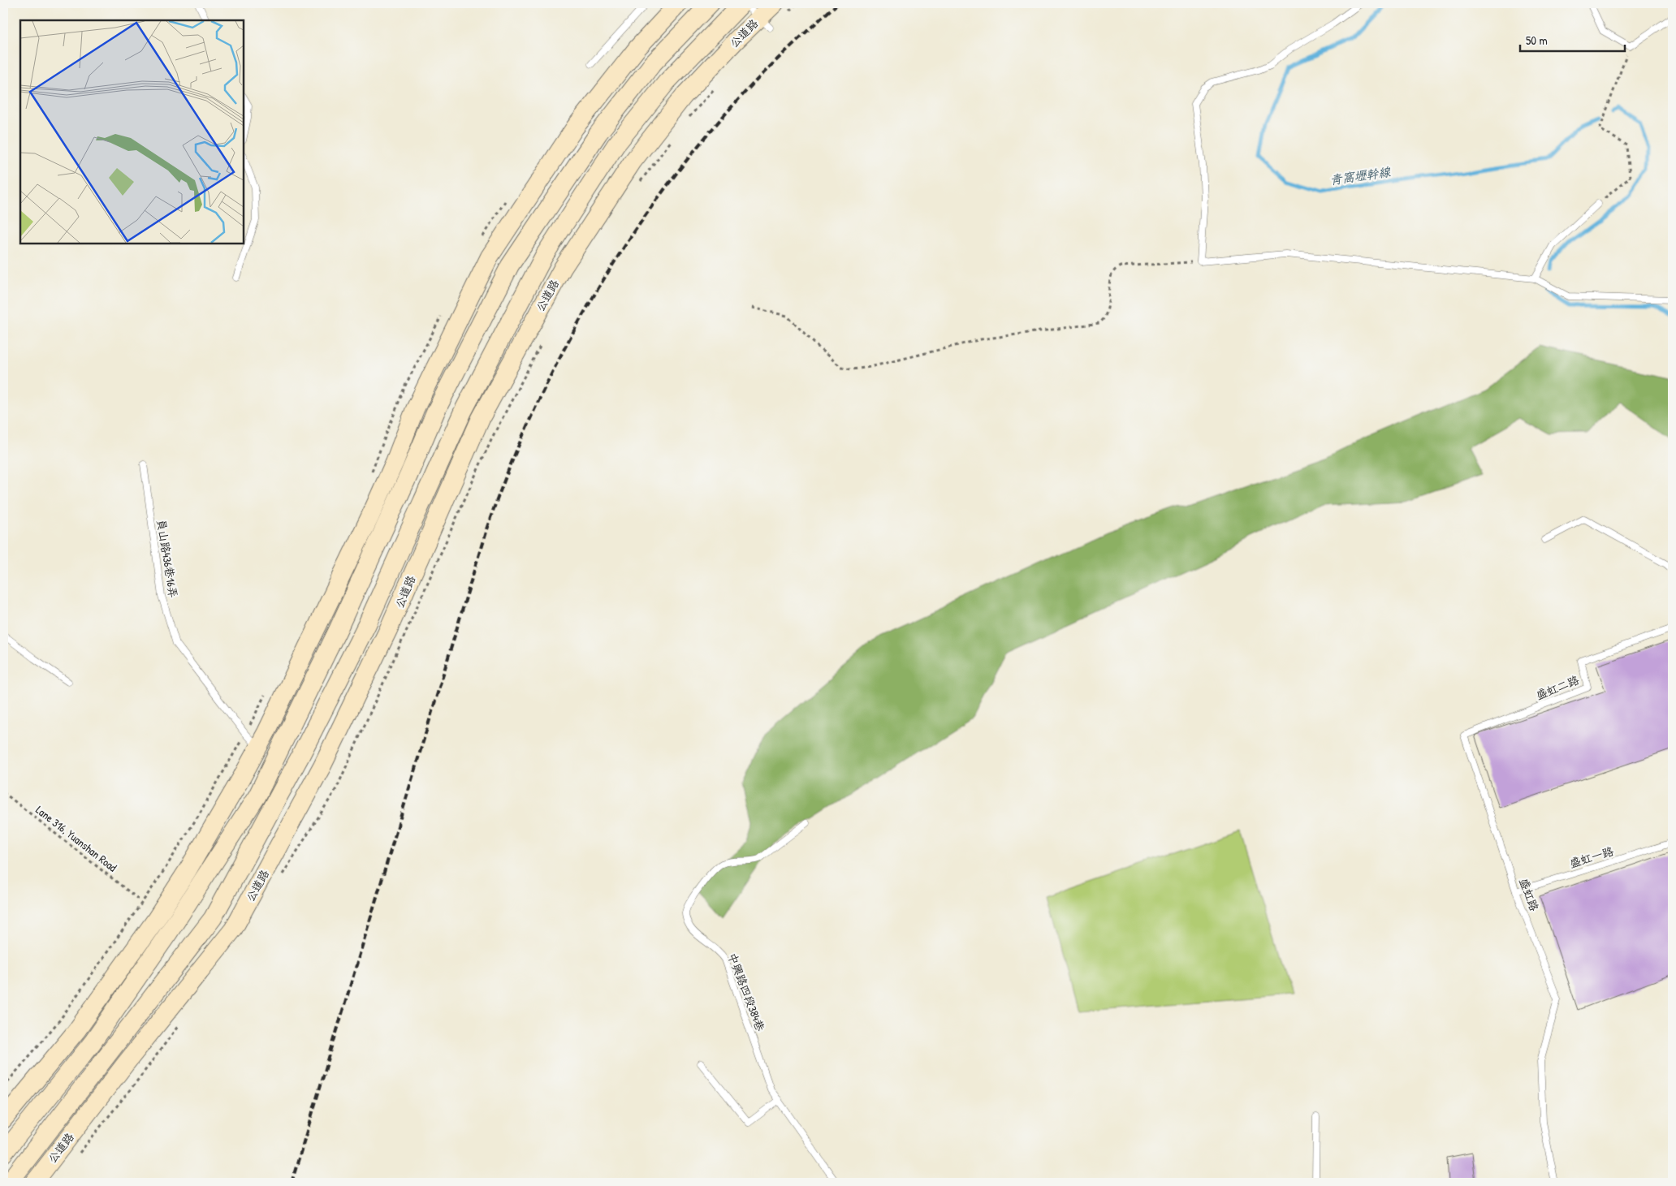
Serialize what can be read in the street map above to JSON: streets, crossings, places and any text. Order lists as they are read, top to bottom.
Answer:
{
  "streets": {
    "street": ["公道路"],
    "lane": [
      "員山路436巷16弄",
      "盛虹二路",
      "盛虹一路",
      "盛虹路",
      "中興路四段384巷"
    ],
    "path": ["Lane 316, Yuanshan Road"]
  },
  "crossings": [
    ["盛虹二路", "盛虹路"],
    ["盛虹一路", "盛虹路"]
  ],
  "water": ["青窩壢幹線"],
  "scale_bar": "50 m"
}
